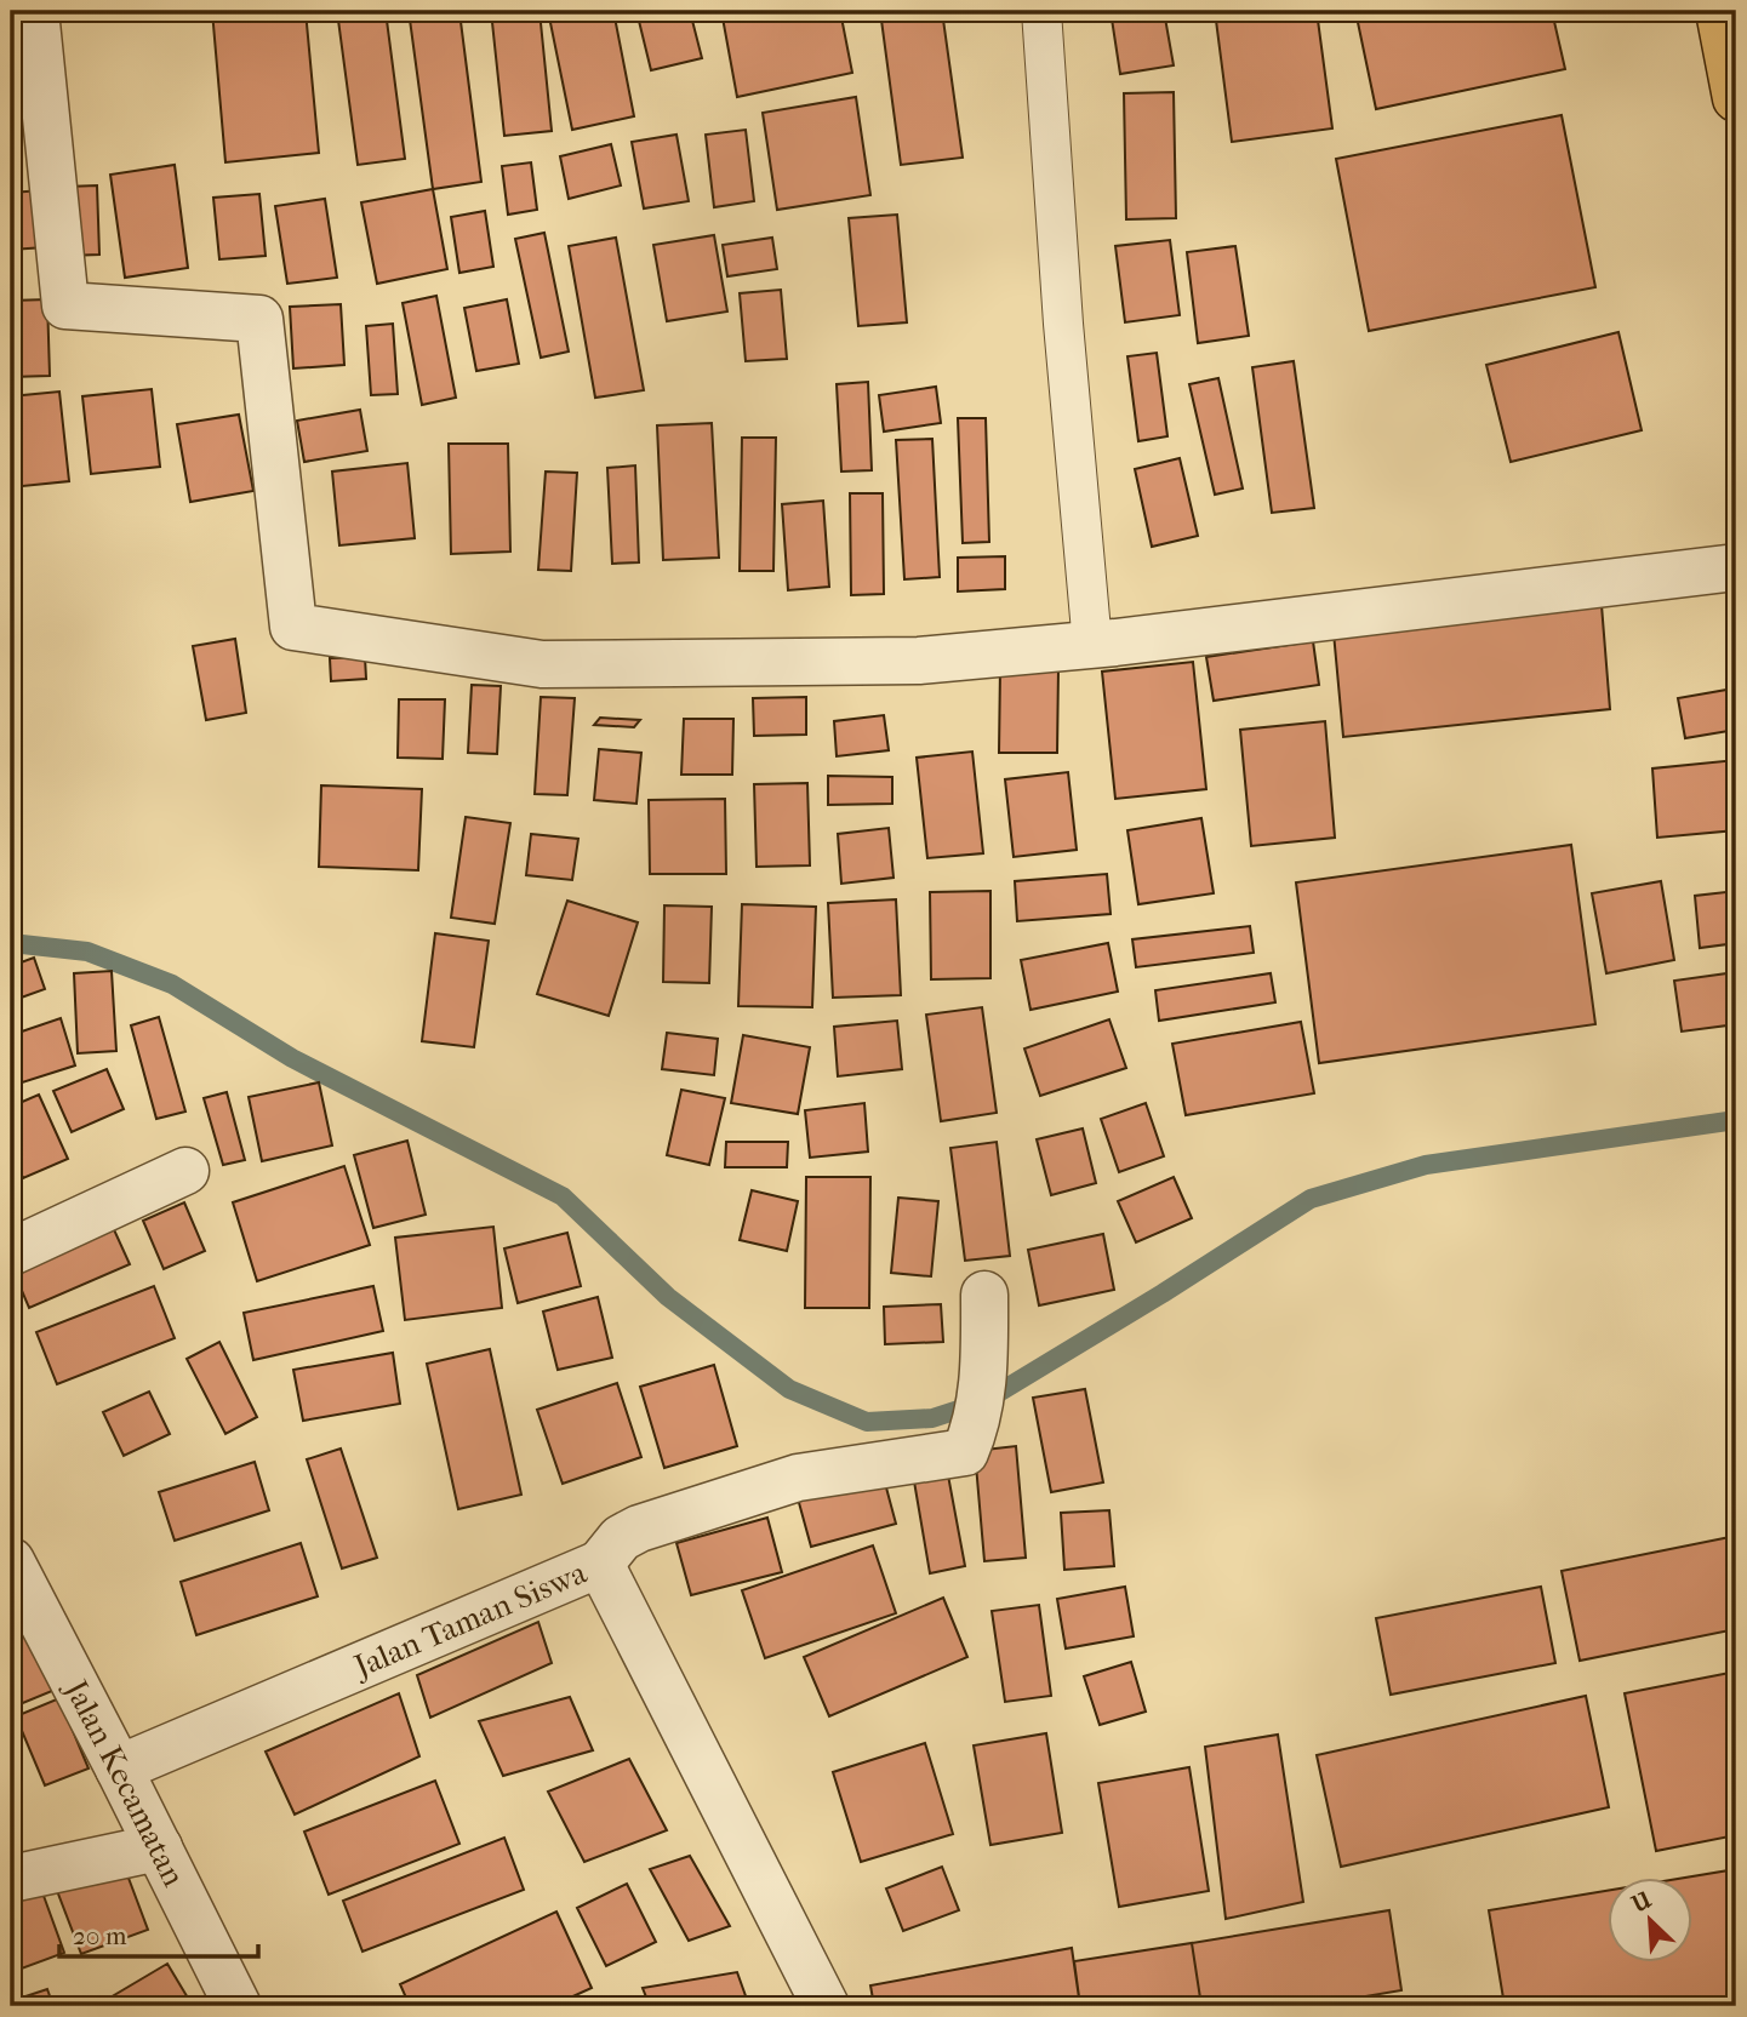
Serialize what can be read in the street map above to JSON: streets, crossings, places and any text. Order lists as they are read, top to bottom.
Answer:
{
  "streets": {
    "street": ["Jalan Taman Siswa", "Jalan Kecamatan"]
  },
  "crossings": [
    ["Jalan Taman Siswa", "Jalan Kecamatan"]
  ],
  "scale_bar": "20 m",
  "north": "top left"
}
